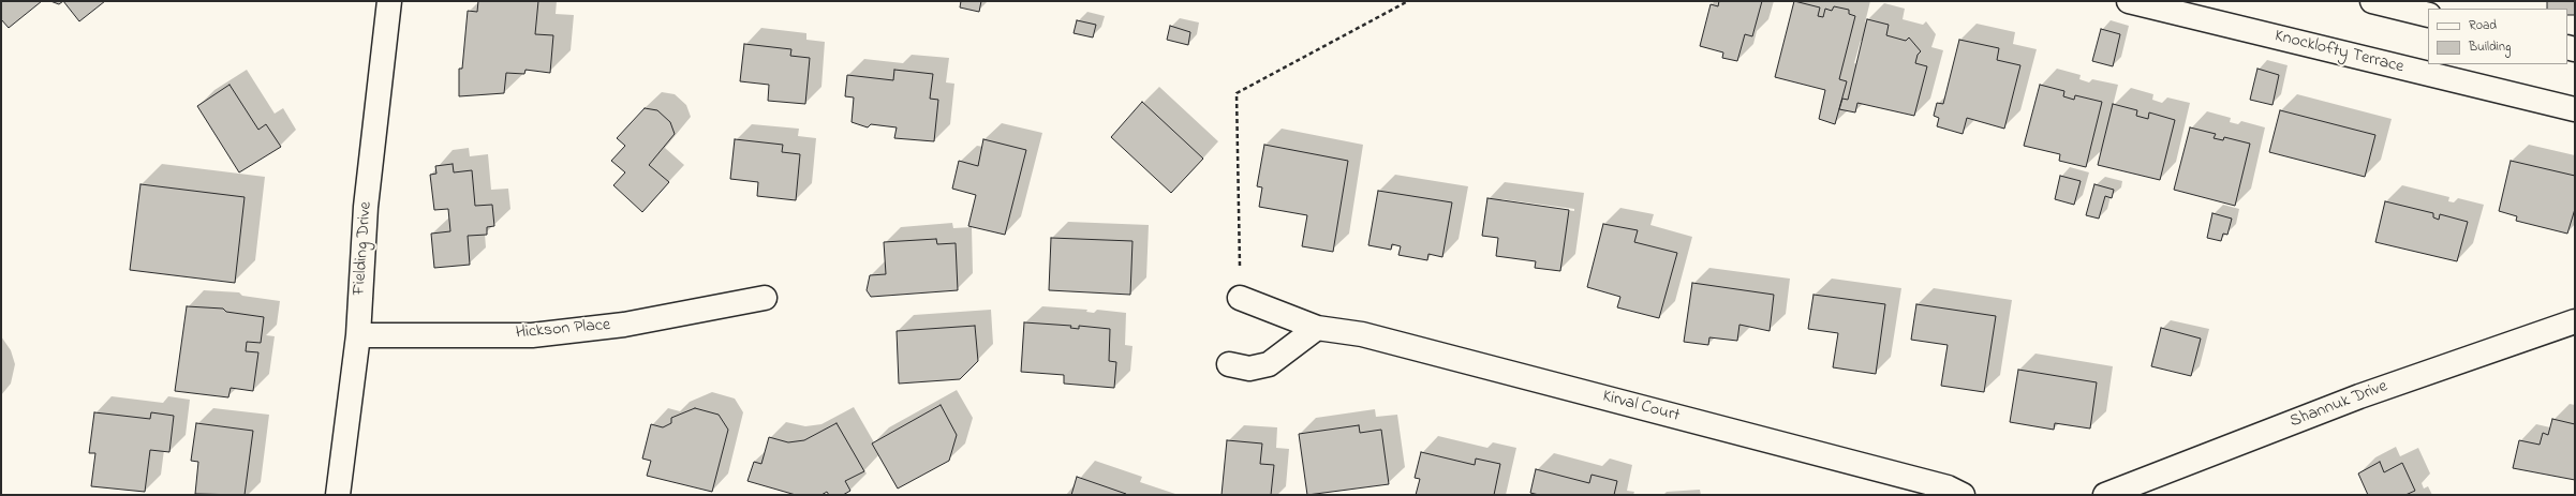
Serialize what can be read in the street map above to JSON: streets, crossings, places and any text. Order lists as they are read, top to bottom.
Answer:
{
  "streets": {
    "street": [
      "Knocklofty Terrace",
      "Fielding Drive",
      "Hickson Place",
      "Shannuk Drive",
      "Kirval Court"
    ]
  },
  "crossings": [
    ["Fielding Drive", "Hickson Place"]
  ],
  "legend": ["Road", "Building"]
}
